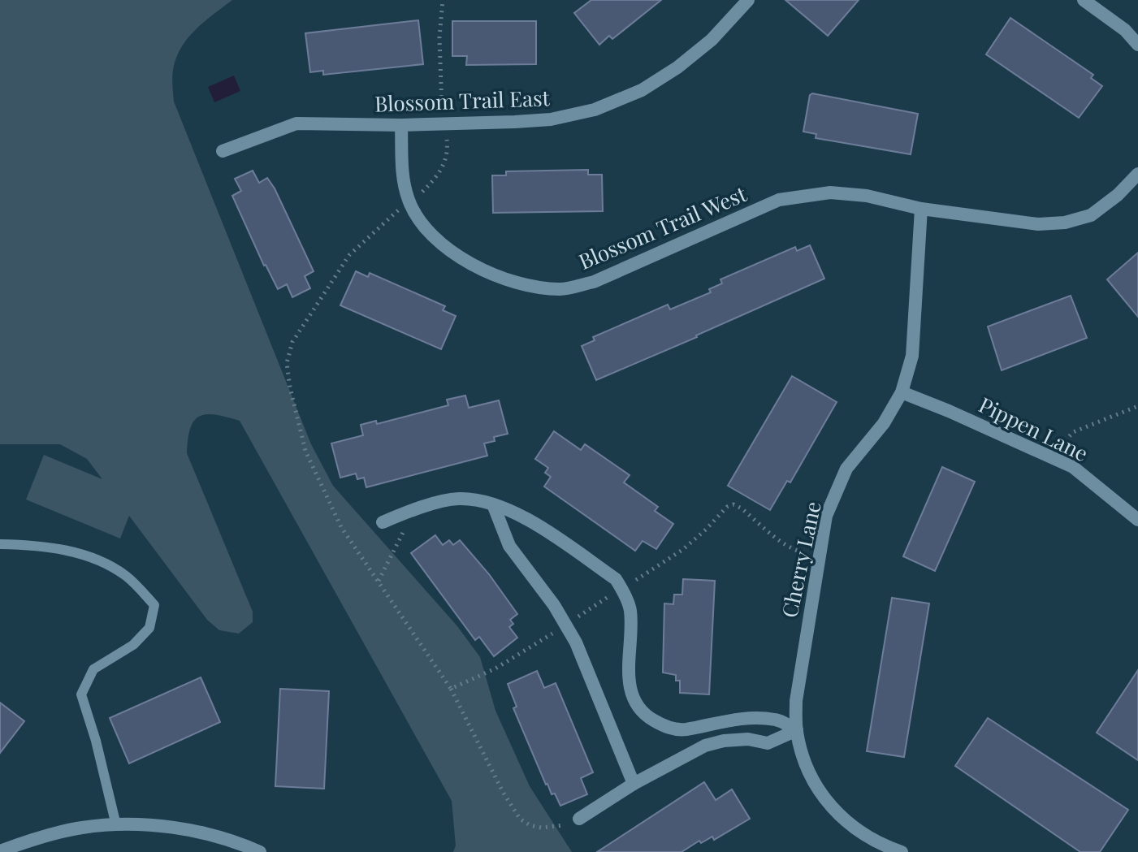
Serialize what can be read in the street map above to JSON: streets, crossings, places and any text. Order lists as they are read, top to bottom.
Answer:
{
  "streets": {
    "street": [
      "Blossom Trail East",
      "Blossom Trail West",
      "Pippen Lane",
      "Cherry Lane"
    ]
  },
  "crossings": [
    ["Blossom Trail East", "Blossom Trail West"],
    ["Blossom Trail West", "Cherry Lane"],
    ["Pippen Lane", "Cherry Lane"]
  ]
}
